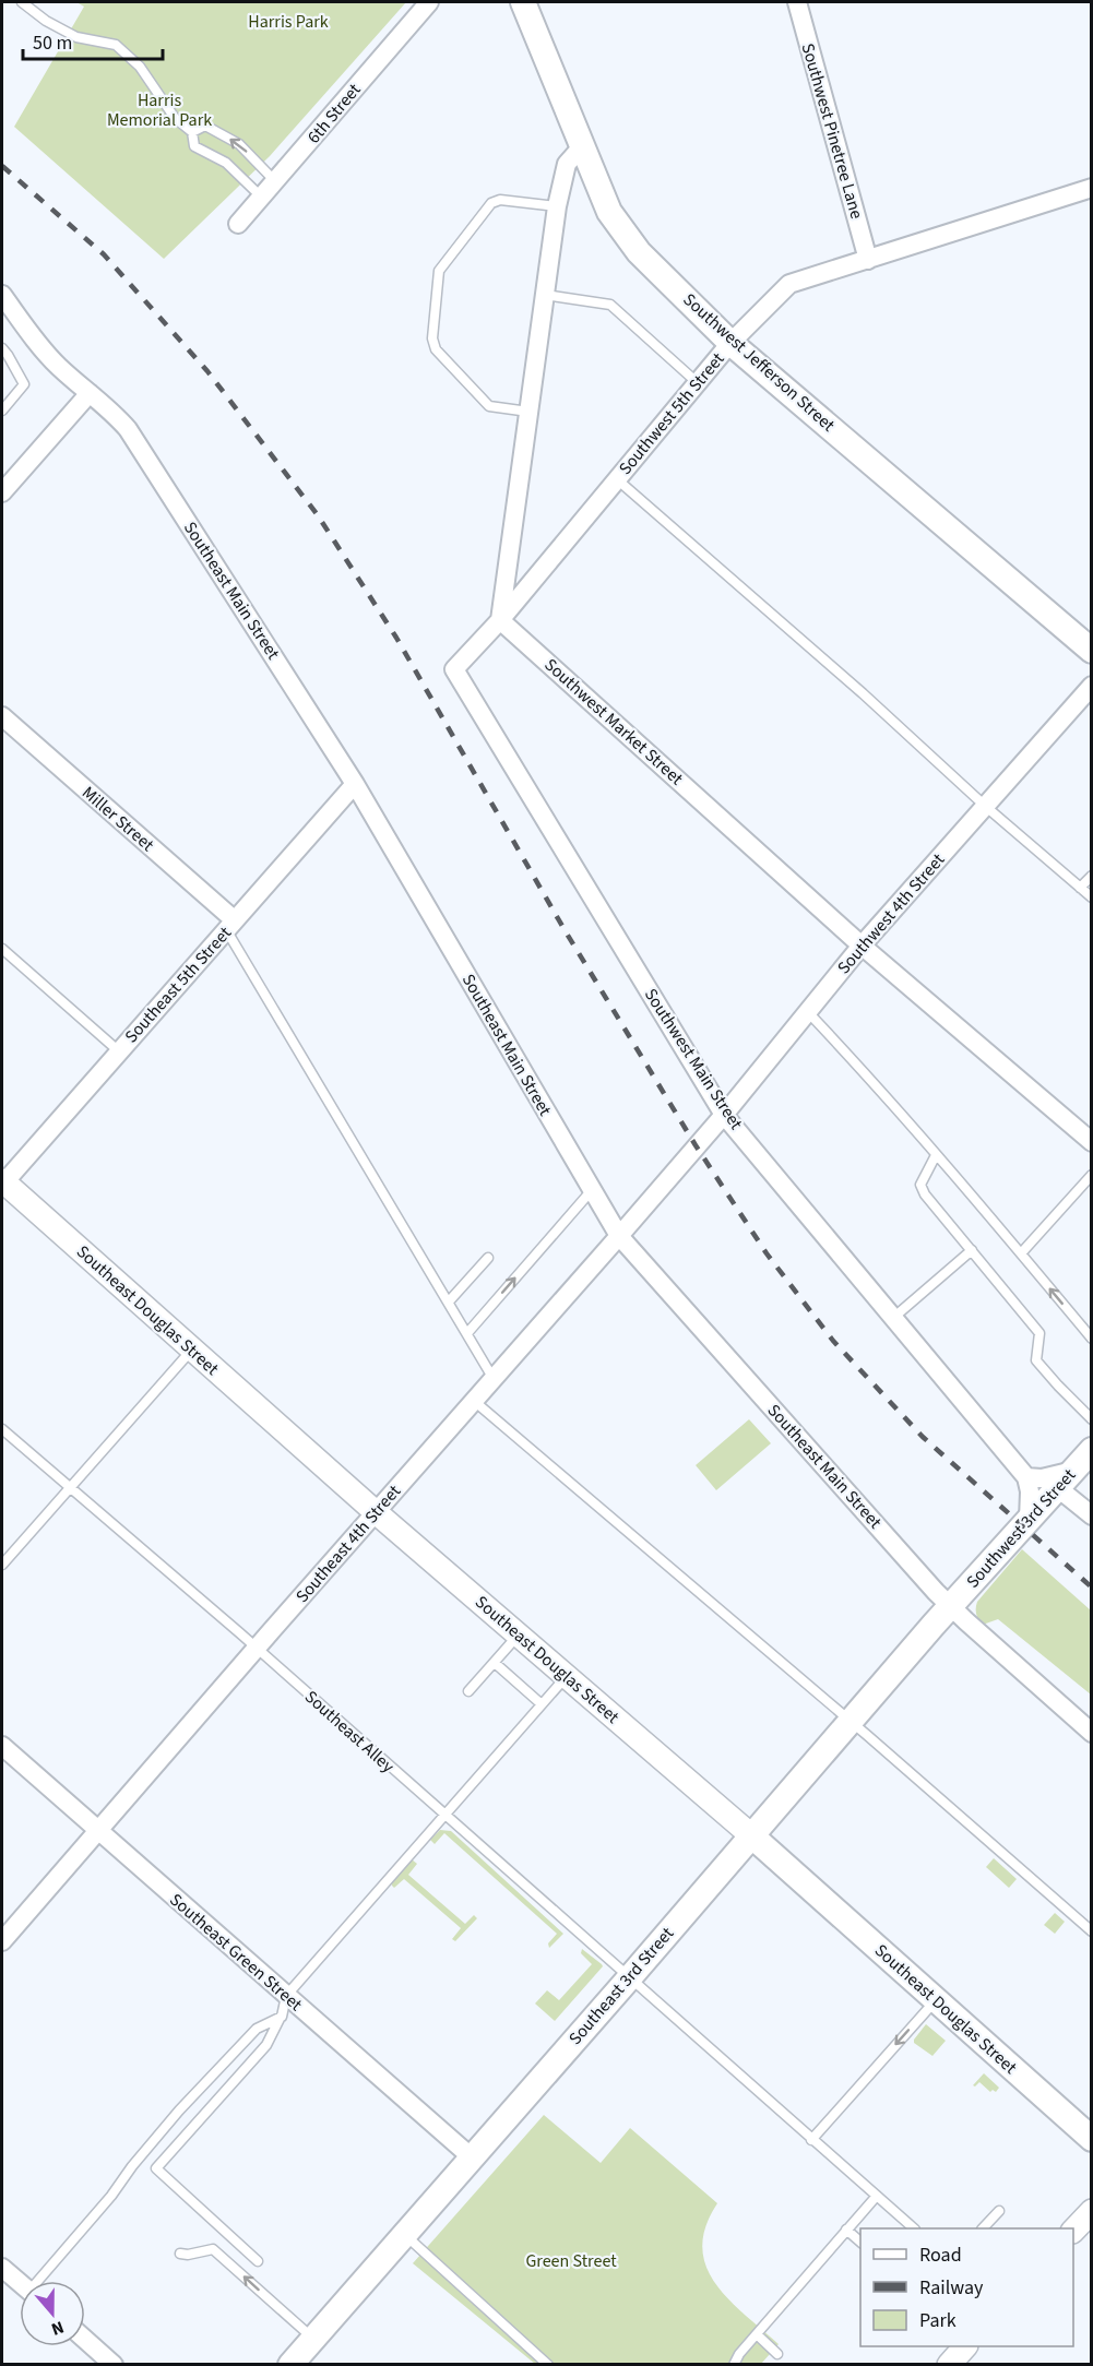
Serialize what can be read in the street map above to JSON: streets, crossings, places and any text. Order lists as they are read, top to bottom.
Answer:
{
  "streets": {
    "main road": [
      "Southwest Jefferson Street",
      "Southeast Douglas Street",
      "Southwest 3rd Street",
      "Southeast 3rd Street"
    ],
    "street": [
      "6th Street",
      "Southwest Pinetree Lane",
      "Southwest 5th Street",
      "Southeast Main Street",
      "Southwest Market Street",
      "Miller Street",
      "Southwest 4th Street",
      "Southeast 5th Street",
      "Southwest Main Street",
      "Southeast 4th Street",
      "Southeast Green Street"
    ],
    "lane": ["Southeast Alley"]
  },
  "crossings": [
    ["Southwest Pinetree Lane", "Southwest 5th Street"],
    ["Southwest Jefferson Street", "Southwest 5th Street"],
    ["Southwest 5th Street", "Southwest Market Street"],
    ["Southwest 5th Street", "Southwest Main Street"],
    ["Southeast Main Street", "Southeast 5th Street"],
    ["Southeast Main Street", "Southwest 3rd Street"],
    ["Southeast Main Street", "Southeast 4th Street"],
    ["Southeast Main Street", "Southeast 3rd Street"],
    ["Southwest Market Street", "Southwest 4th Street"],
    ["Miller Street", "Southeast 5th Street"],
    ["Southwest 4th Street", "Southwest Main Street"],
    ["Southwest 4th Street", "Southeast 4th Street"],
    ["Southeast 5th Street", "Southeast Douglas Street"],
    ["Southeast Douglas Street", "Southeast 4th Street"],
    ["Southeast Douglas Street", "Southeast 3rd Street"],
    ["Southwest 3rd Street", "Southeast 3rd Street"],
    ["Southeast 4th Street", "Southeast Alley"],
    ["Southeast 4th Street", "Southeast Green Street"],
    ["Southeast Alley", "Southeast 3rd Street"],
    ["Southeast Green Street", "Southeast 3rd Street"]
  ],
  "parks": ["Harris Park", "Harris Memorial Park", "Green Street"],
  "legend": ["Road", "Railway", "Park"],
  "scale_bar": "50 m",
  "north": "bottom"
}
